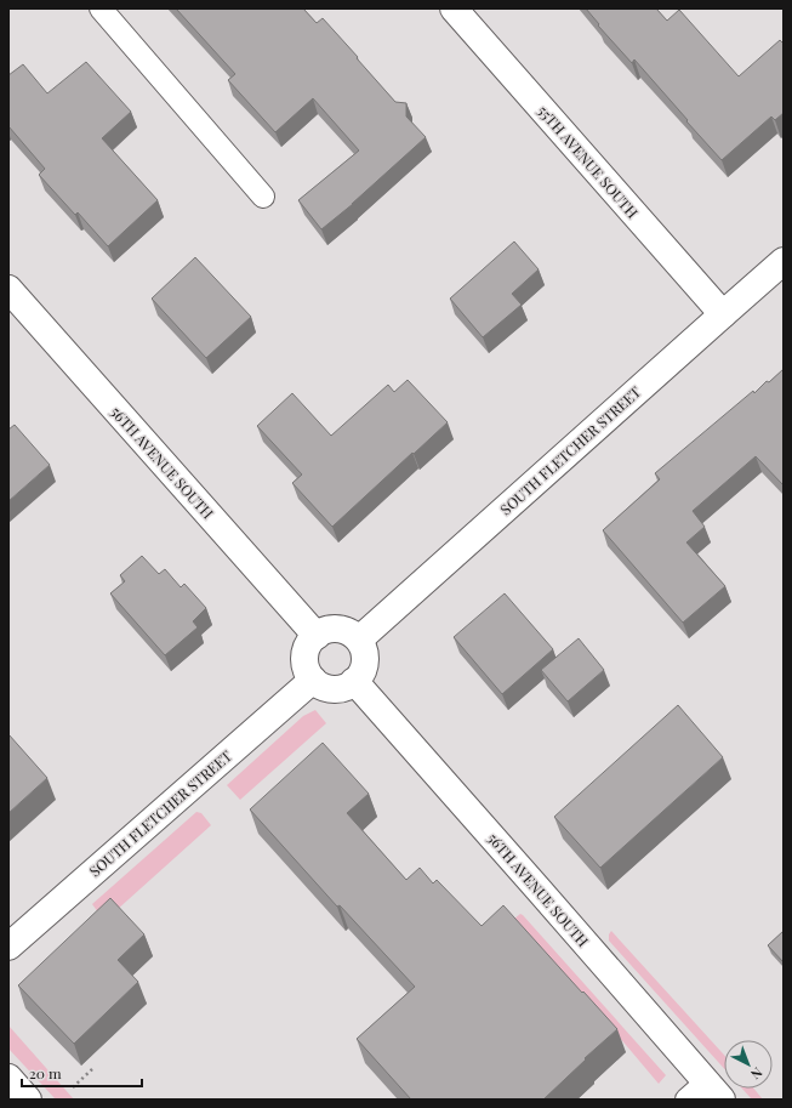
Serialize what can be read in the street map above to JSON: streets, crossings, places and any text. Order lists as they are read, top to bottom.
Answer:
{
  "streets": {
    "street": ["55TH AVENUE SOUTH", "SOUTH FLETCHER STREET", "56TH AVENUE SOUTH"]
  },
  "crossings": [
    ["55TH AVENUE SOUTH", "SOUTH FLETCHER STREET"],
    ["SOUTH FLETCHER STREET", "56TH AVENUE SOUTH"]
  ],
  "scale_bar": "20 m",
  "north": "bottom right"
}
